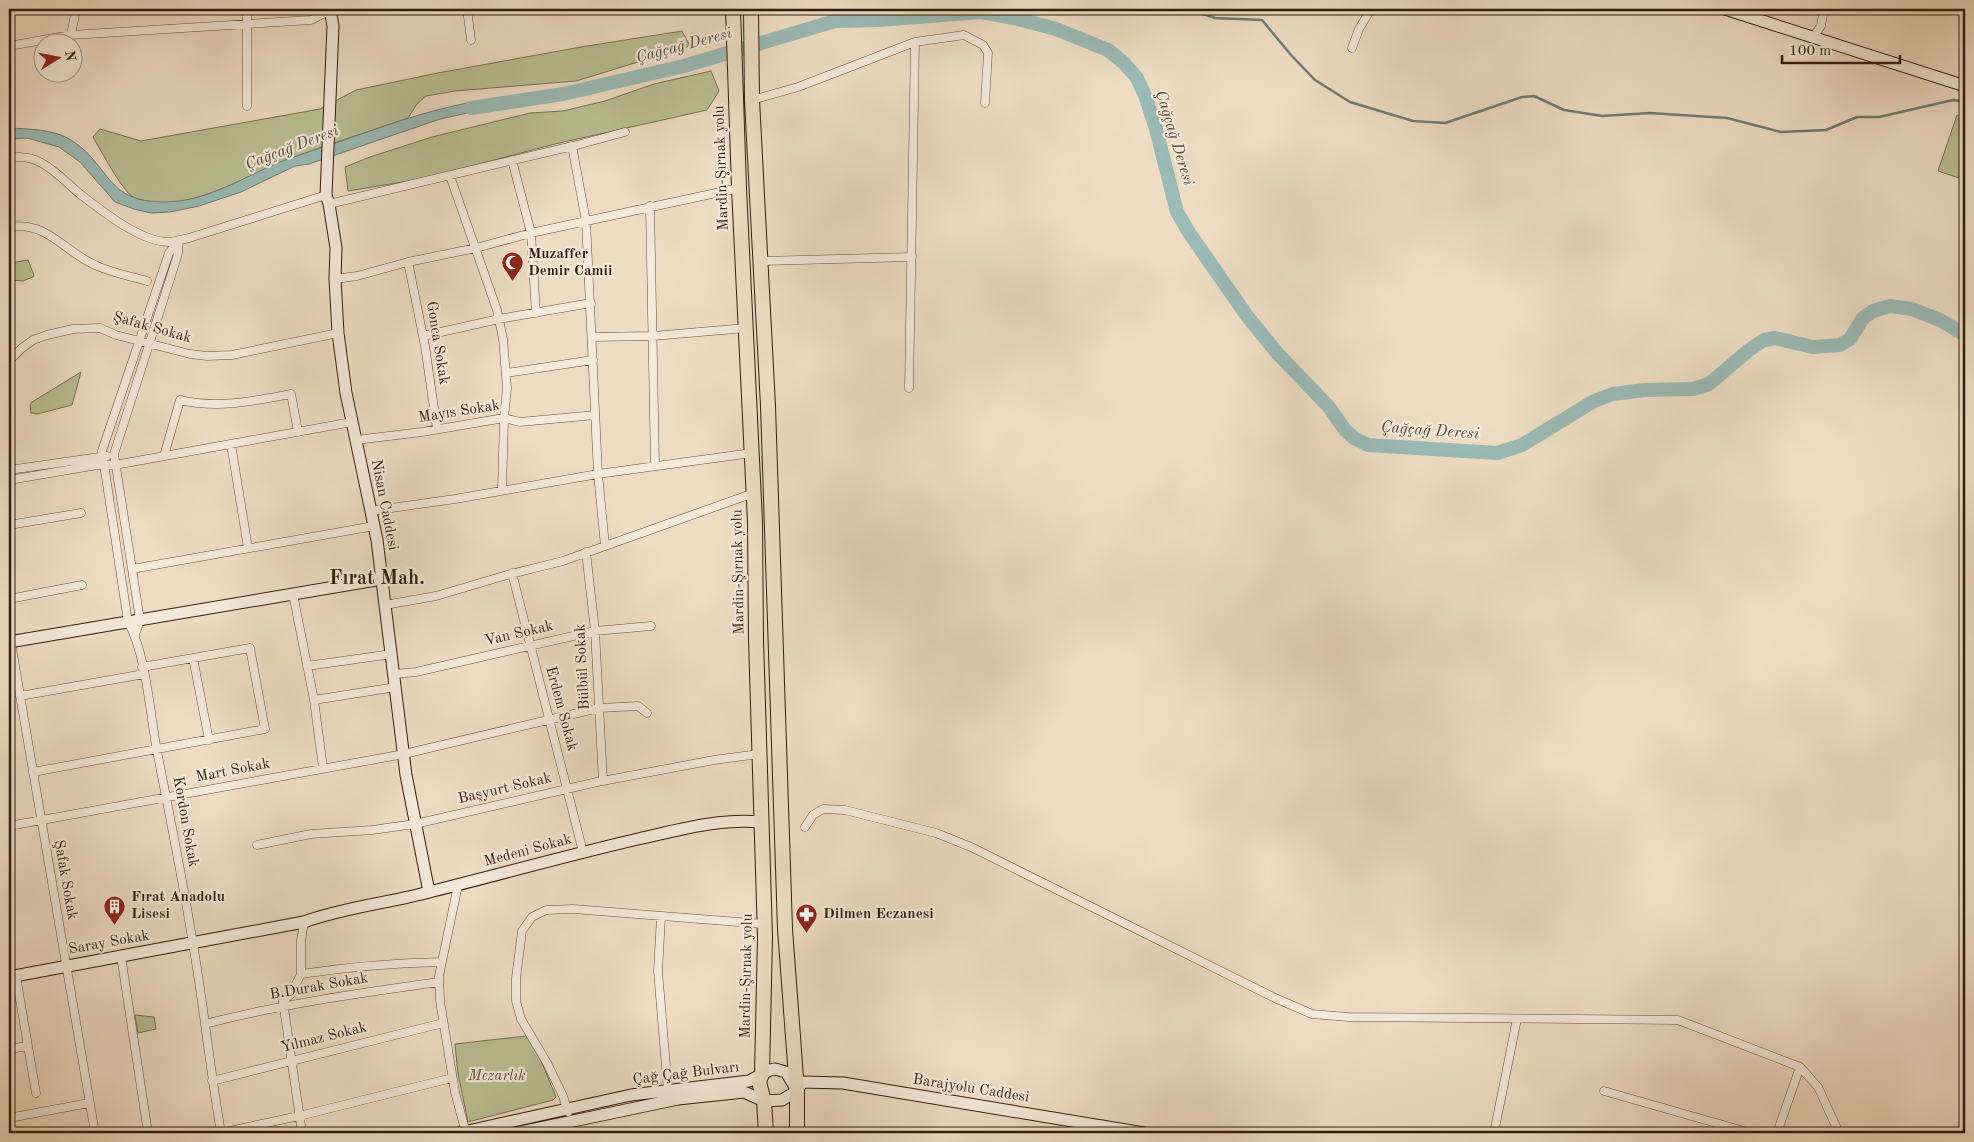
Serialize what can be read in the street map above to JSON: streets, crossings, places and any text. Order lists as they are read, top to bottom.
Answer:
{
  "streets": {
    "highway": ["Mardin-Şırnak yolu"],
    "street": [
      "Şafak Sokak",
      "Gonca Sokak",
      "Mayıs Sokak",
      "Nisan Caddesi",
      "Van Sokak",
      "Bülbül Sokak",
      "Erdem Sokak",
      "Mart Sokak",
      "Başyurt Sokak",
      "Kordon Sokak",
      "Medeni Sokak",
      "Saray Sokak",
      "B.Durak Sokak",
      "Yılmaz Sokak",
      "Çağ Çağ Bulvarı",
      "Barajyolu Caddesi"
    ]
  },
  "crossings": [
    ["Mardin-Şırnak yolu", "Başyurt Sokak"],
    ["Mardin-Şırnak yolu", "Medeni Sokak"],
    ["Mardin-Şırnak yolu", "Çağ Çağ Bulvarı"],
    ["Mardin-Şırnak yolu", "Barajyolu Caddesi"],
    ["Şafak Sokak", "Nisan Caddesi"],
    ["Şafak Sokak", "Mart Sokak"],
    ["Şafak Sokak", "Saray Sokak"],
    ["Gonca Sokak", "Mayıs Sokak"],
    ["Mayıs Sokak", "Nisan Caddesi"],
    ["Nisan Caddesi", "Van Sokak"],
    ["Nisan Caddesi", "Mart Sokak"],
    ["Nisan Caddesi", "Başyurt Sokak"],
    ["Nisan Caddesi", "Medeni Sokak"],
    ["Van Sokak", "Bülbül Sokak"],
    ["Van Sokak", "Erdem Sokak"],
    ["Bülbül Sokak", "Mart Sokak"],
    ["Bülbül Sokak", "Başyurt Sokak"],
    ["Erdem Sokak", "Mart Sokak"],
    ["Erdem Sokak", "Başyurt Sokak"],
    ["Erdem Sokak", "Medeni Sokak"],
    ["Mart Sokak", "Kordon Sokak"],
    ["Kordon Sokak", "Saray Sokak"],
    ["Kordon Sokak", "B.Durak Sokak"],
    ["Kordon Sokak", "Yılmaz Sokak"],
    ["Medeni Sokak", "Saray Sokak"],
    ["Çağ Çağ Bulvarı", "Barajyolu Caddesi"]
  ],
  "districts": ["Fırat Mah."],
  "water": ["Çağçağ Deresi"],
  "parks": ["Mezarlık"],
  "places": {
    "mosque": ["Muzaffer Demir Camii"],
    "building": ["Fırat Anadolu Lisesi"],
    "pharmacy": ["Dilmen Eczanesi"]
  },
  "scale_bar": "100 m",
  "north": "right"
}
